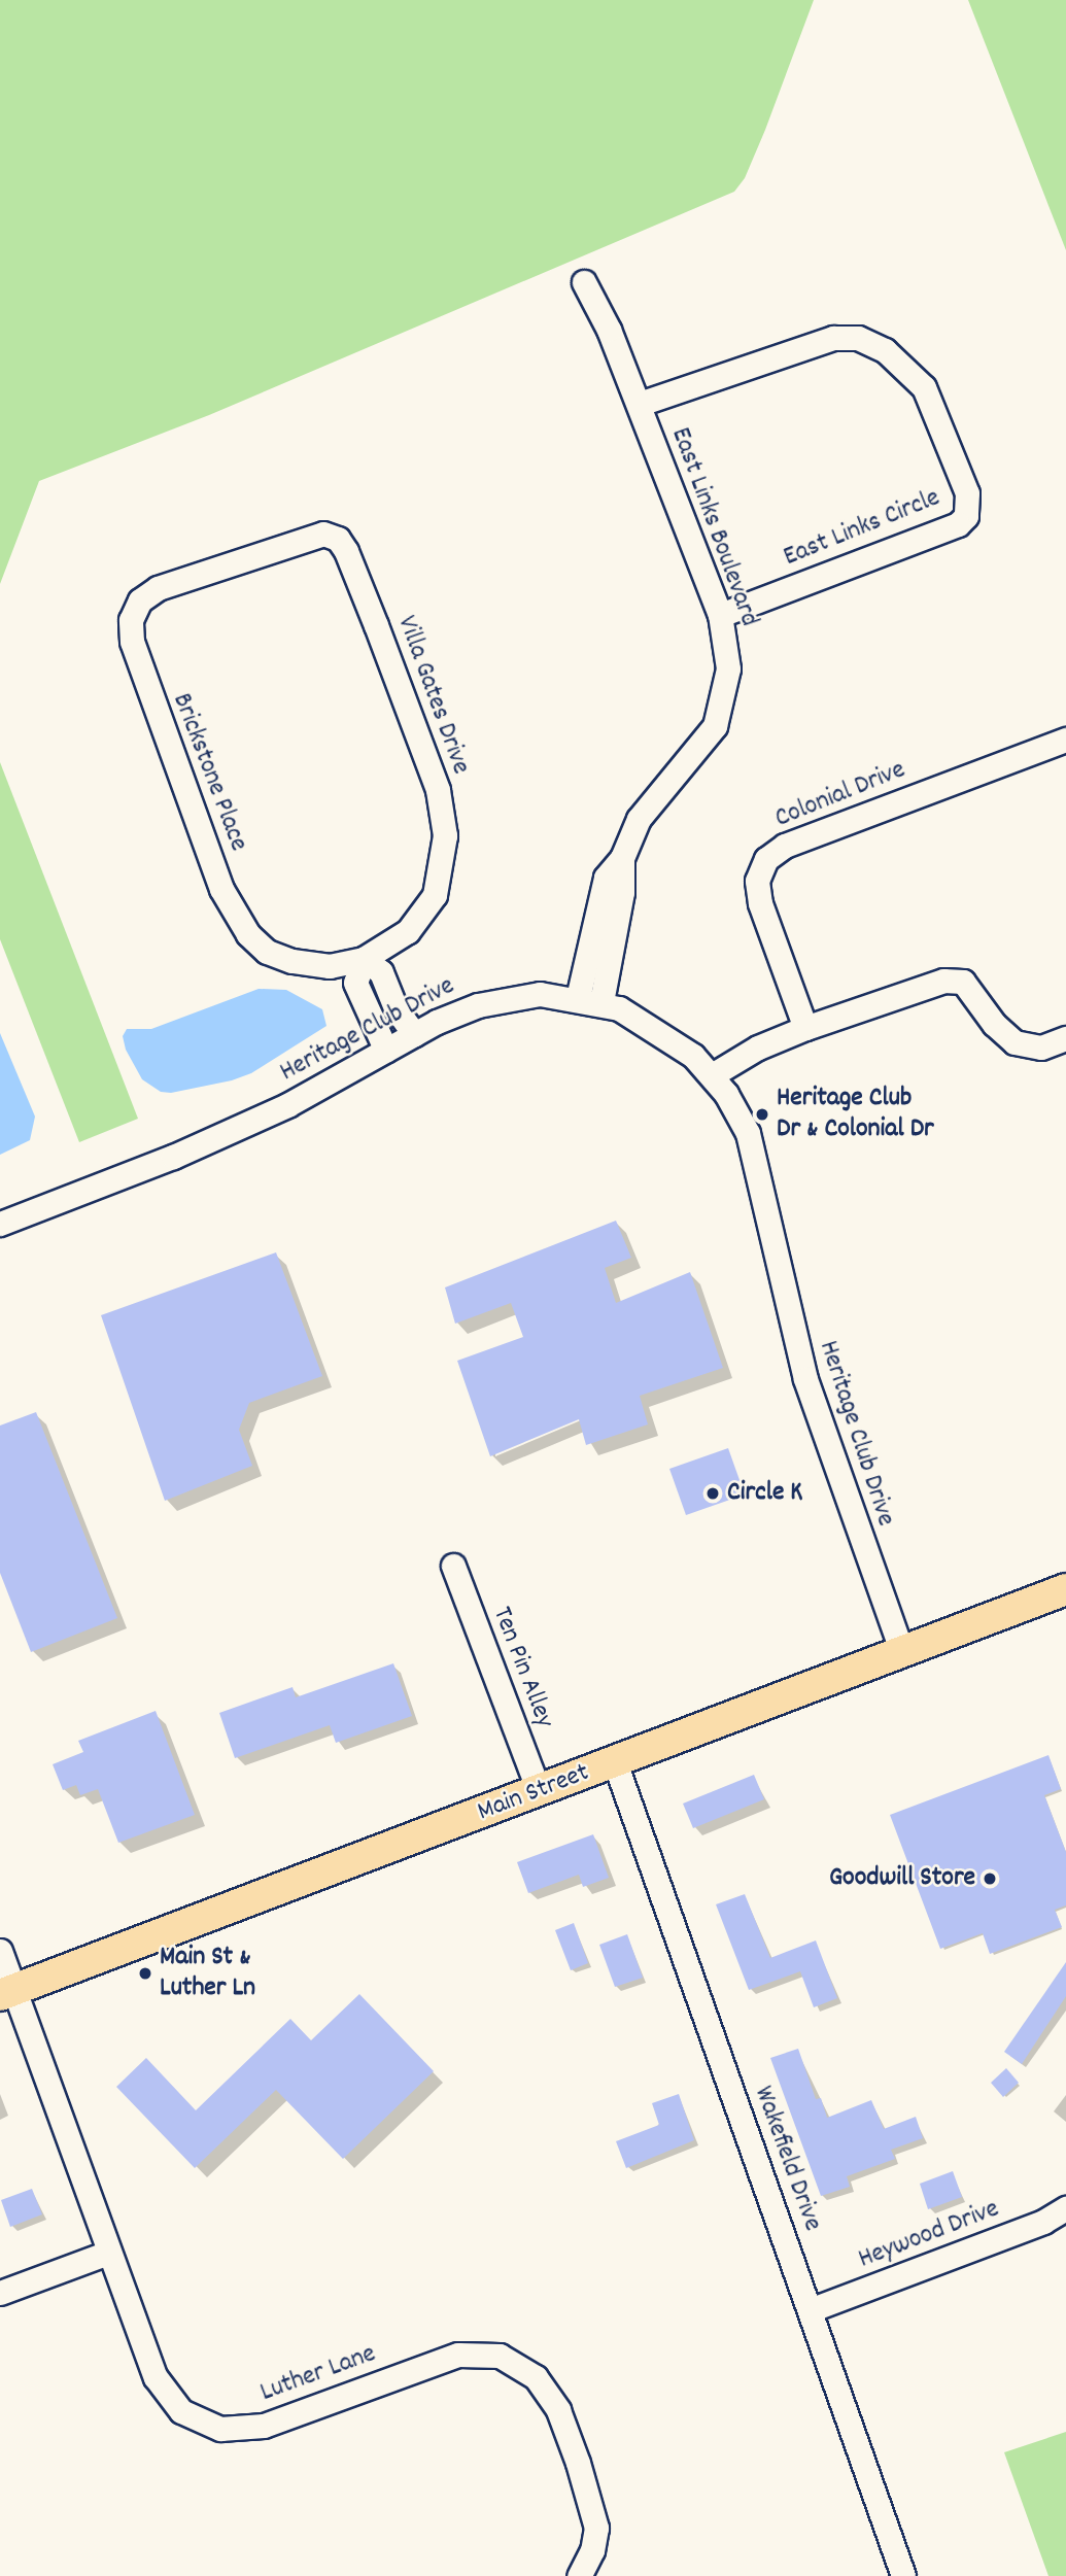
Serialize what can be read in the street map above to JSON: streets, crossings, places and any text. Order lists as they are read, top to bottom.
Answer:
{
  "streets": {
    "main road": ["Main Street"],
    "street": [
      "East Links Boulevard",
      "East Links Circle",
      "Villa Gates Drive",
      "Brickstone Place",
      "Colonial Drive",
      "Heritage Club Drive",
      "Ten Pin Alley",
      "Wakefield Drive",
      "Heywood Drive",
      "Luther Lane"
    ]
  },
  "crossings": [
    ["East Links Boulevard", "East Links Circle"],
    ["East Links Boulevard", "Heritage Club Drive"],
    ["Villa Gates Drive", "Brickstone Place"],
    ["Heritage Club Drive", "Main Street"],
    ["Ten Pin Alley", "Main Street"],
    ["Main Street", "Wakefield Drive"],
    ["Main Street", "Luther Lane"],
    ["Wakefield Drive", "Heywood Drive"]
  ],
  "places": [
    "Heritage Club Dr & Colonial Dr",
    "Circle K",
    "Goodwill Store",
    "Main St & Luther Ln"
  ]
}
